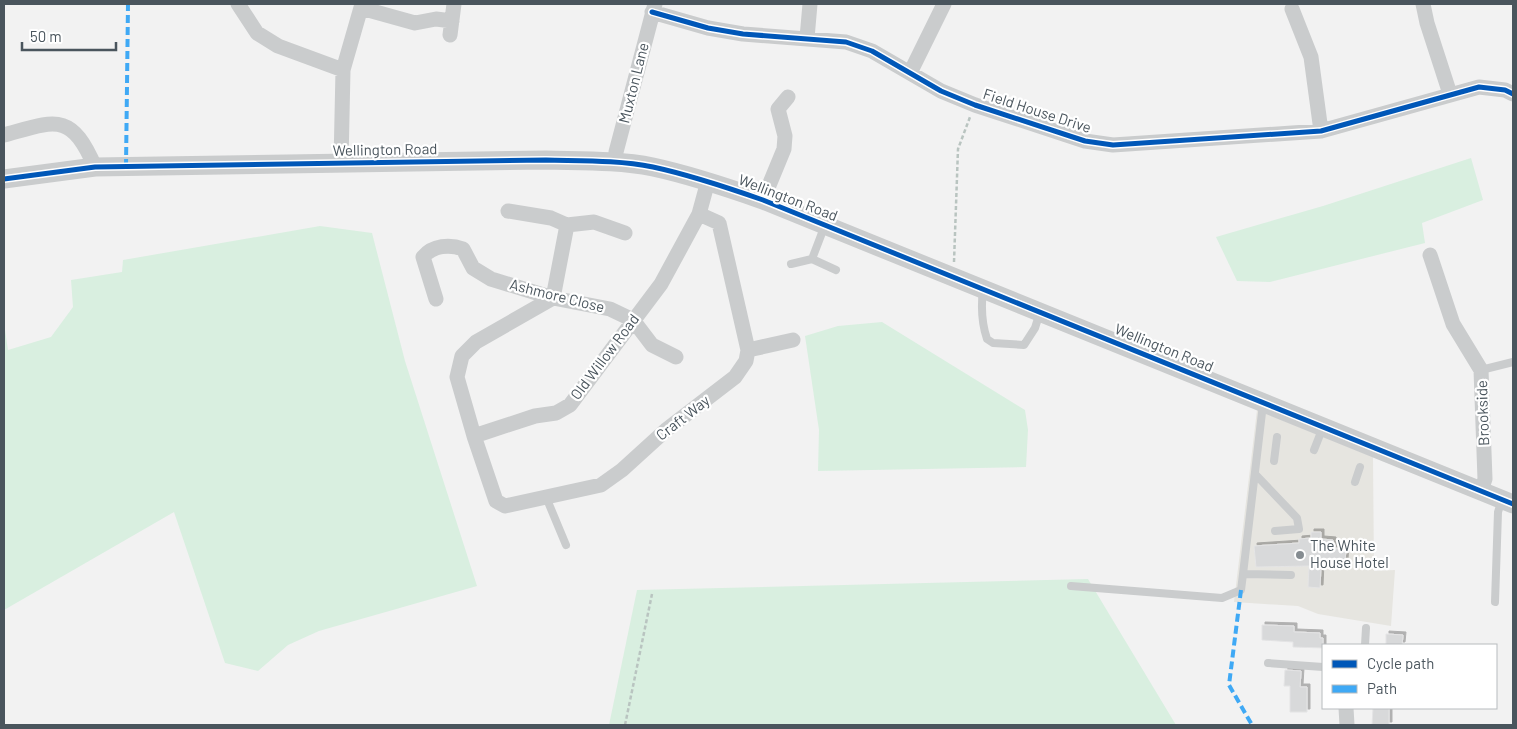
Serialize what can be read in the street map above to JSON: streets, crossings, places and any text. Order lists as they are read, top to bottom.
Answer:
{
  "streets": {
    "street": [
      "Muxton Lane",
      "Field House Drive",
      "Wellington Road",
      "Ashmore Close",
      "Old Willow Road",
      "Brookside",
      "Craft Way"
    ]
  },
  "crossings": [
    ["Muxton Lane", "Field House Drive"],
    ["Muxton Lane", "Wellington Road"],
    ["Wellington Road", "Brookside"],
    ["Ashmore Close", "Old Willow Road"],
    ["Old Willow Road", "Craft Way"]
  ],
  "places": ["The White House Hotel"],
  "legend": ["Cycle path", "Path"],
  "scale_bar": "50 m"
}
